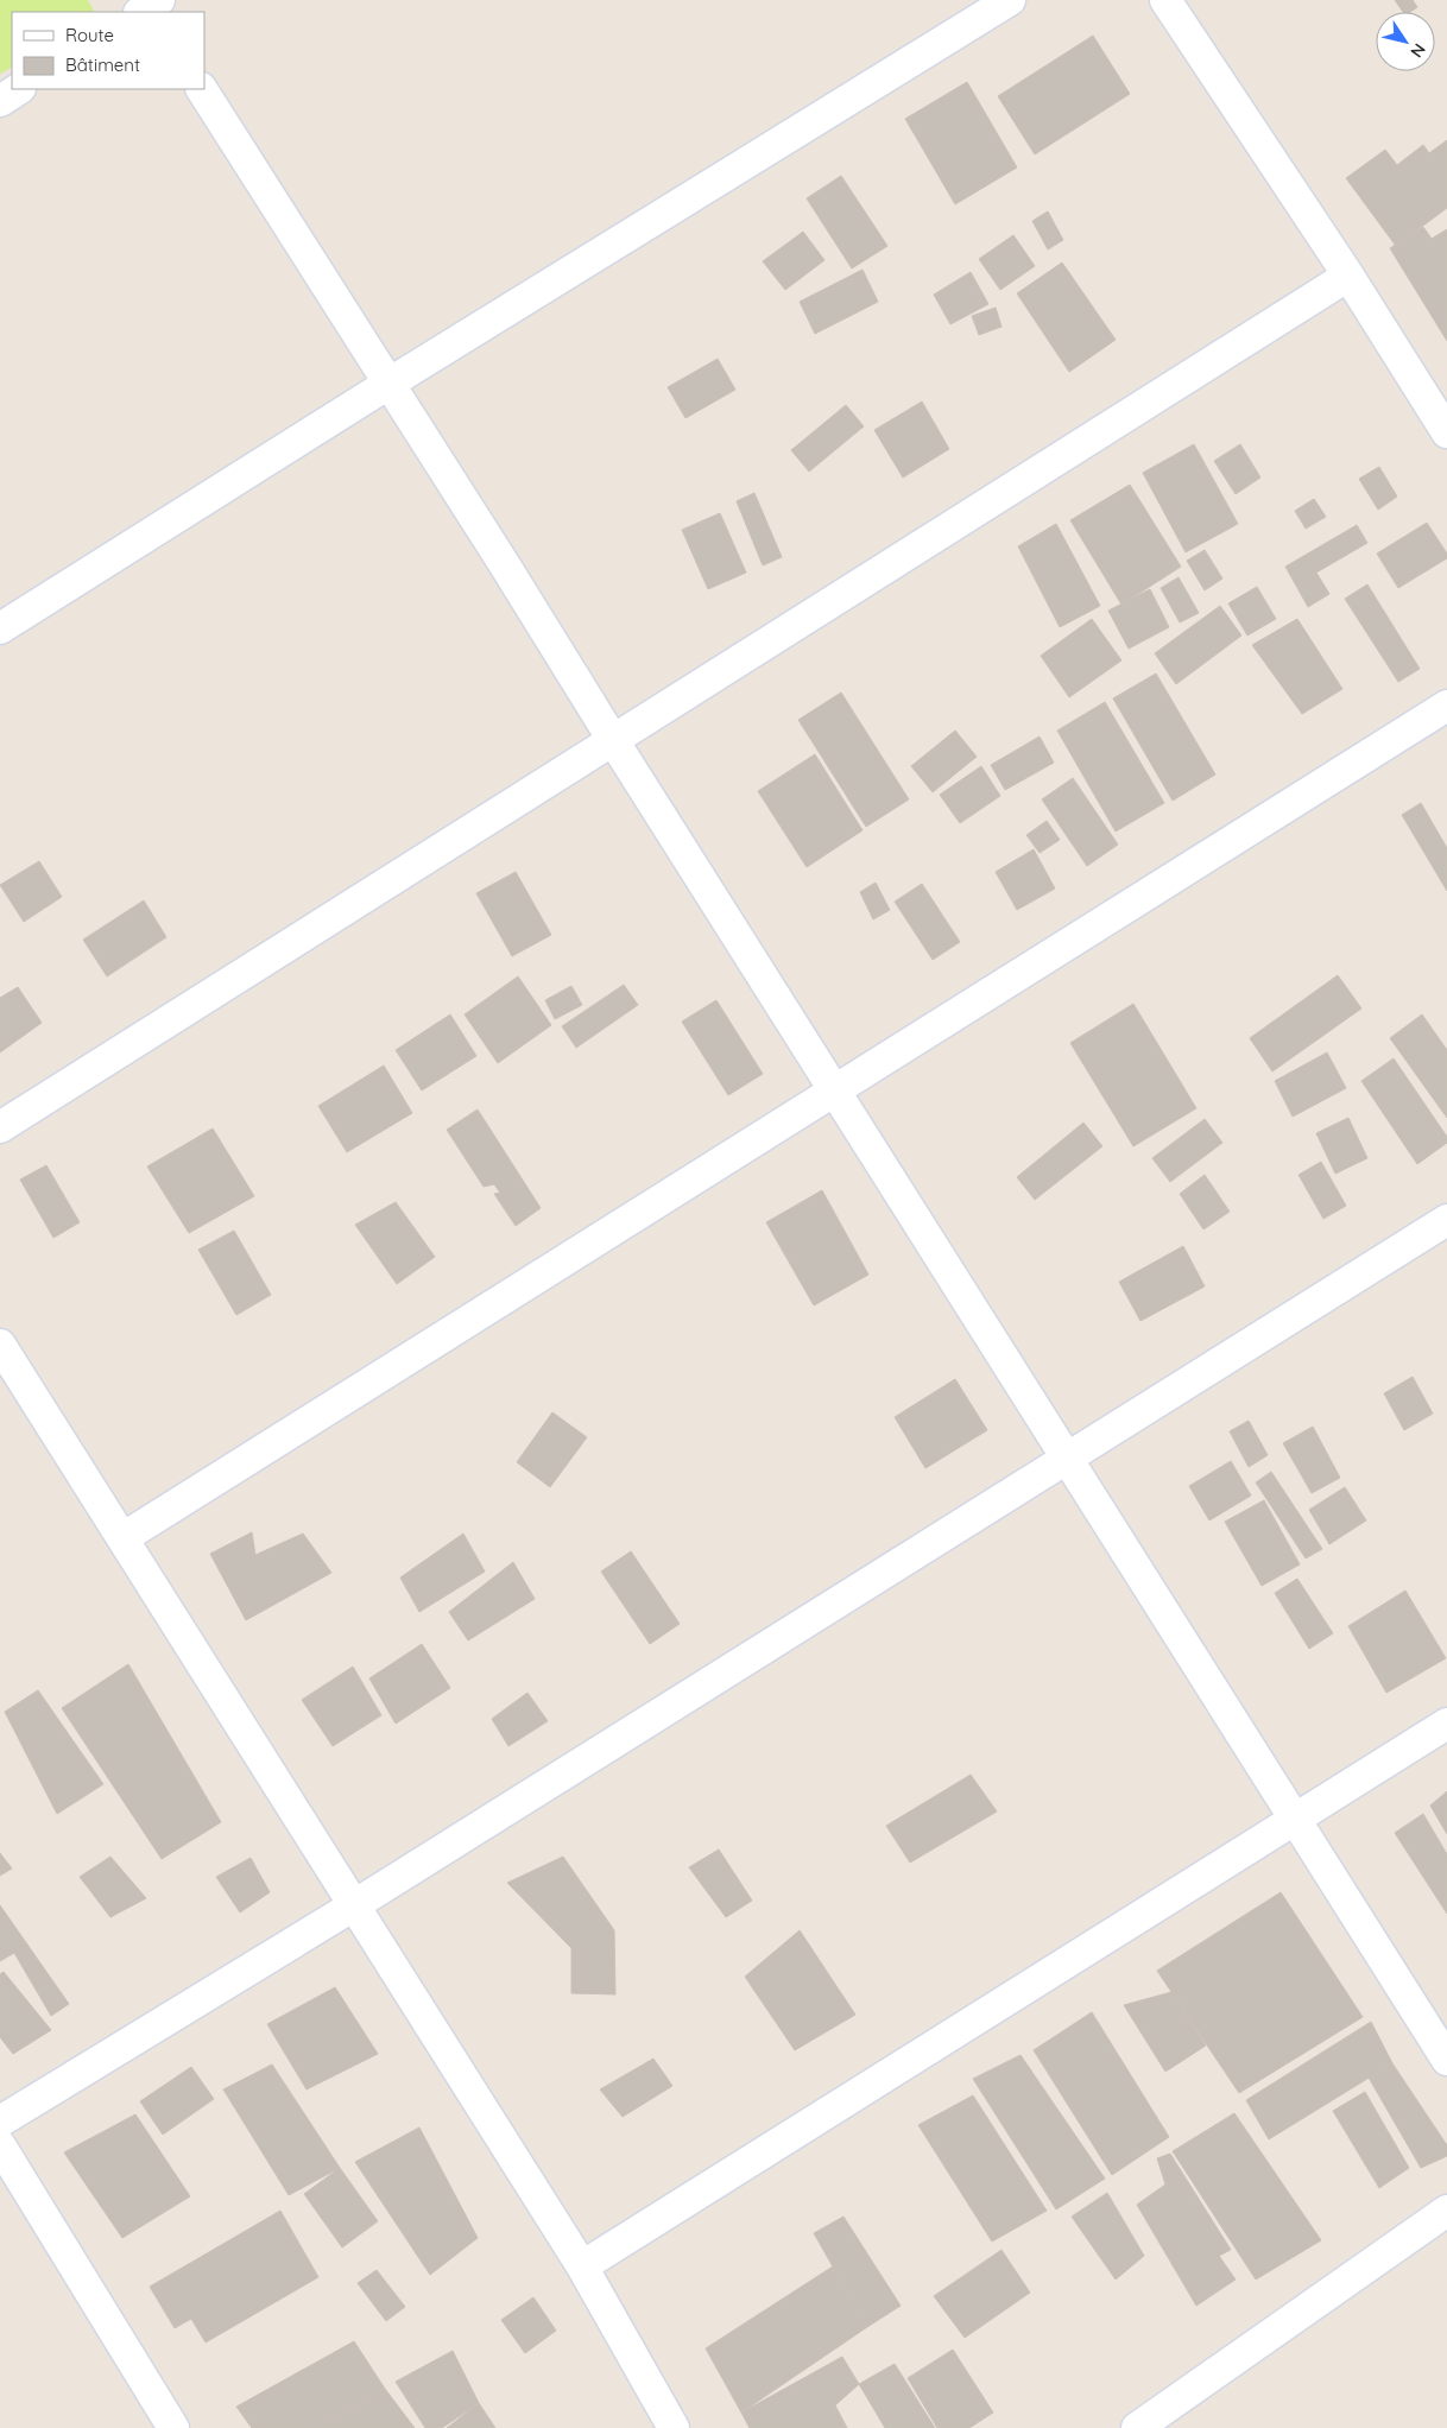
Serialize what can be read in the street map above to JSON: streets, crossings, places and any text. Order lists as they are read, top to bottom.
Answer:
{
  "legend": ["Route", "Bâtiment"],
  "north": "bottom right"
}
